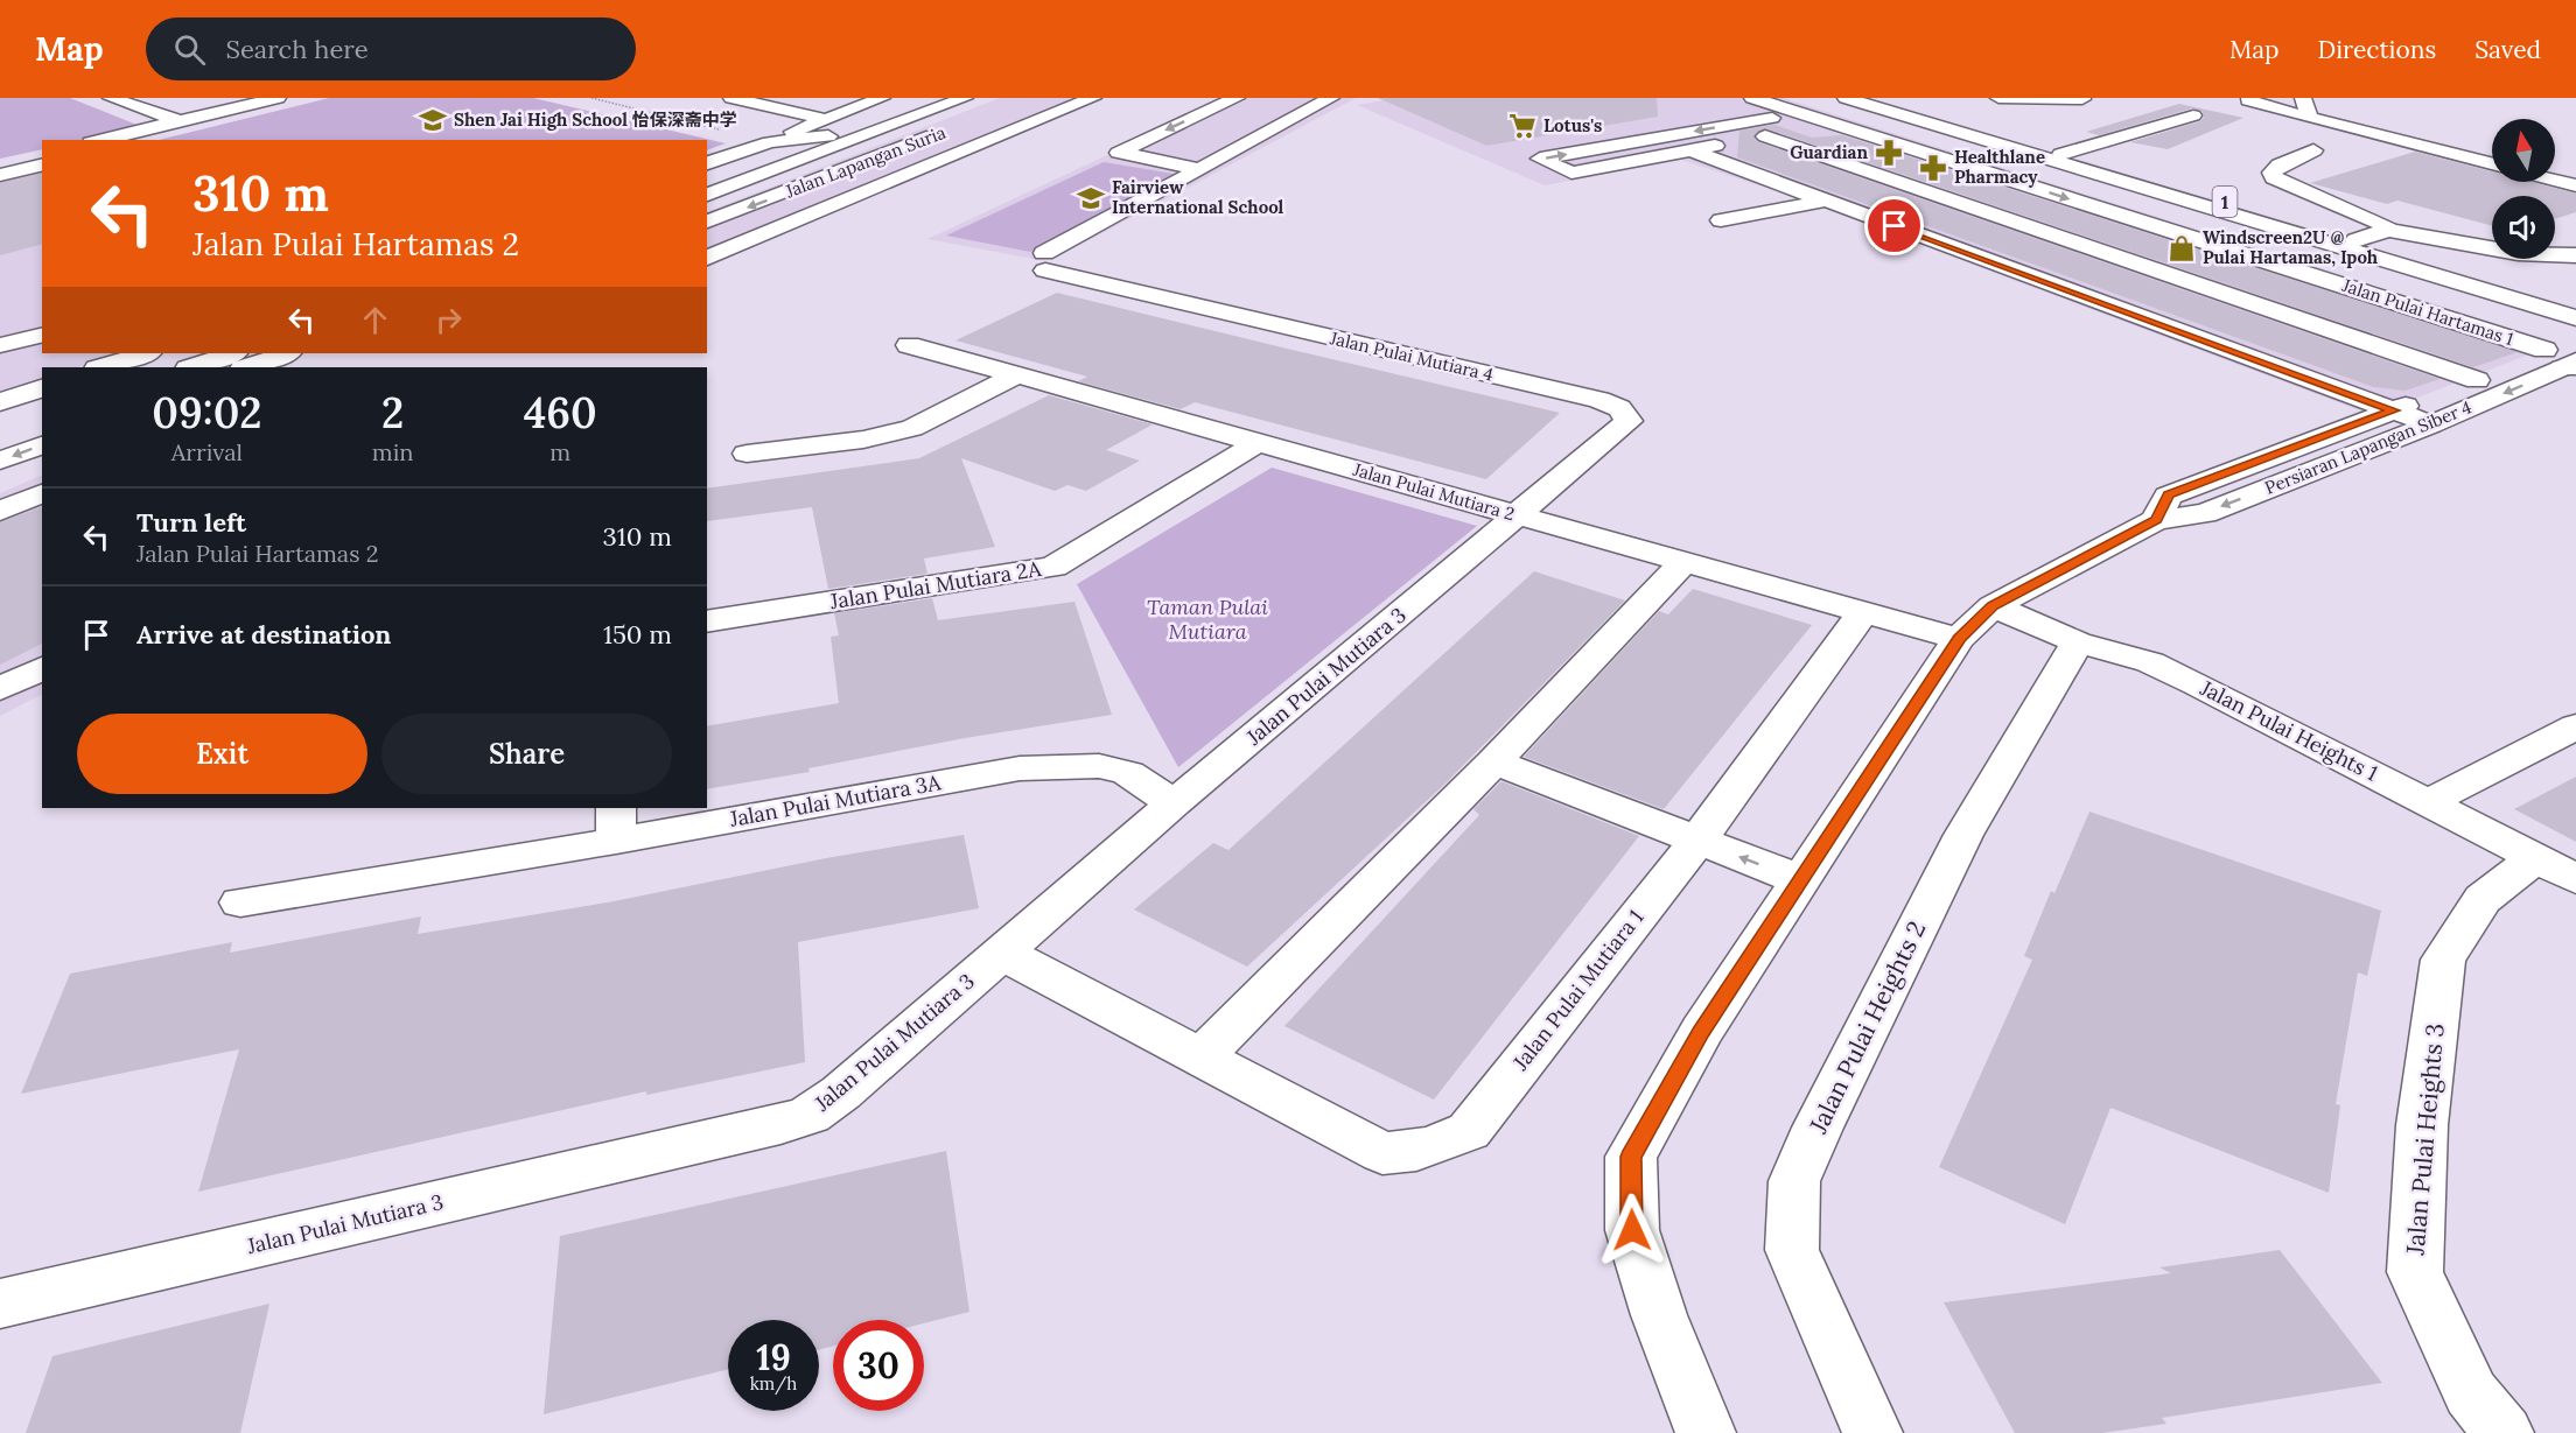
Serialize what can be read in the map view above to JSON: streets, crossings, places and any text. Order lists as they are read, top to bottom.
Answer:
{
  "streets": {
    "main road": [
      "Jalan Lapangan Suria",
      "1",
      "Jalan Pulai Hartamas 1",
      "Jalan Pulai Mutiara 4",
      "Persiaran Lapangan Siber 4",
      "Jalan Pulai Mutiara 2",
      "Jalan Pulai Mutiara 2A",
      "Jalan Pulai Mutiara 3",
      "Jalan Pulai Heights 1",
      "Jalan Pulai Mutiara 3A",
      "Jalan Pulai Mutiara 1",
      "Jalan Pulai Heights 2",
      "Jalan Pulai Heights 3"
    ]
  },
  "crossings": [
    ["1", "Jalan Pulai Hartamas 1"],
    ["Jalan Pulai Hartamas 1", "Persiaran Lapangan Siber 4"],
    ["Jalan Pulai Mutiara 4", "Jalan Pulai Mutiara 2"],
    ["Jalan Pulai Mutiara 4", "Jalan Pulai Mutiara 3"],
    ["Persiaran Lapangan Siber 4", "Jalan Pulai Mutiara 2"],
    ["Persiaran Lapangan Siber 4", "Jalan Pulai Heights 1"],
    ["Jalan Pulai Mutiara 2", "Jalan Pulai Mutiara 2A"],
    ["Jalan Pulai Mutiara 2", "Jalan Pulai Mutiara 3"],
    ["Jalan Pulai Mutiara 2", "Jalan Pulai Mutiara 1"],
    ["Jalan Pulai Mutiara 3", "Jalan Pulai Mutiara 3A"],
    ["Jalan Pulai Mutiara 3", "Jalan Pulai Mutiara 1"],
    ["Jalan Pulai Heights 1", "Jalan Pulai Heights 2"],
    ["Jalan Pulai Heights 1", "Jalan Pulai Heights 3"]
  ],
  "parks": ["Taman Pulai Mutiara"],
  "places": {
    "school or university": ["Shen Jai High School 怡保深斋中学", "Fairview International School"],
    "supermarket": ["Lotus's"],
    "pharmacy": ["Guardian", "Healthlane Pharmacy"],
    "shop": ["Windscreen2U @ Pulai Hartamas, Ipoh"]
  },
  "north": "top",
  "page": {
    "header": "Map",
    "search": "Search here",
    "nav": ["Map", "Directions", "Saved"],
    "turn": ["310 m", "Jalan Pulai Hartamas 2"],
    "eta": [
      "09:02",
      "Arrival",
      "2",
      "min",
      "460",
      "m"
    ],
    "list": [
      {
        "name": "Turn left",
        "note": "Jalan Pulai Hartamas 2",
        "value": "310 m"
      },
      {
        "name": "Arrive at destination",
        "value": "150 m"
      }
    ],
    "buttons": ["Exit", "Share"],
    "speed": "19 km/h",
    "limit": "30"
  }
}
